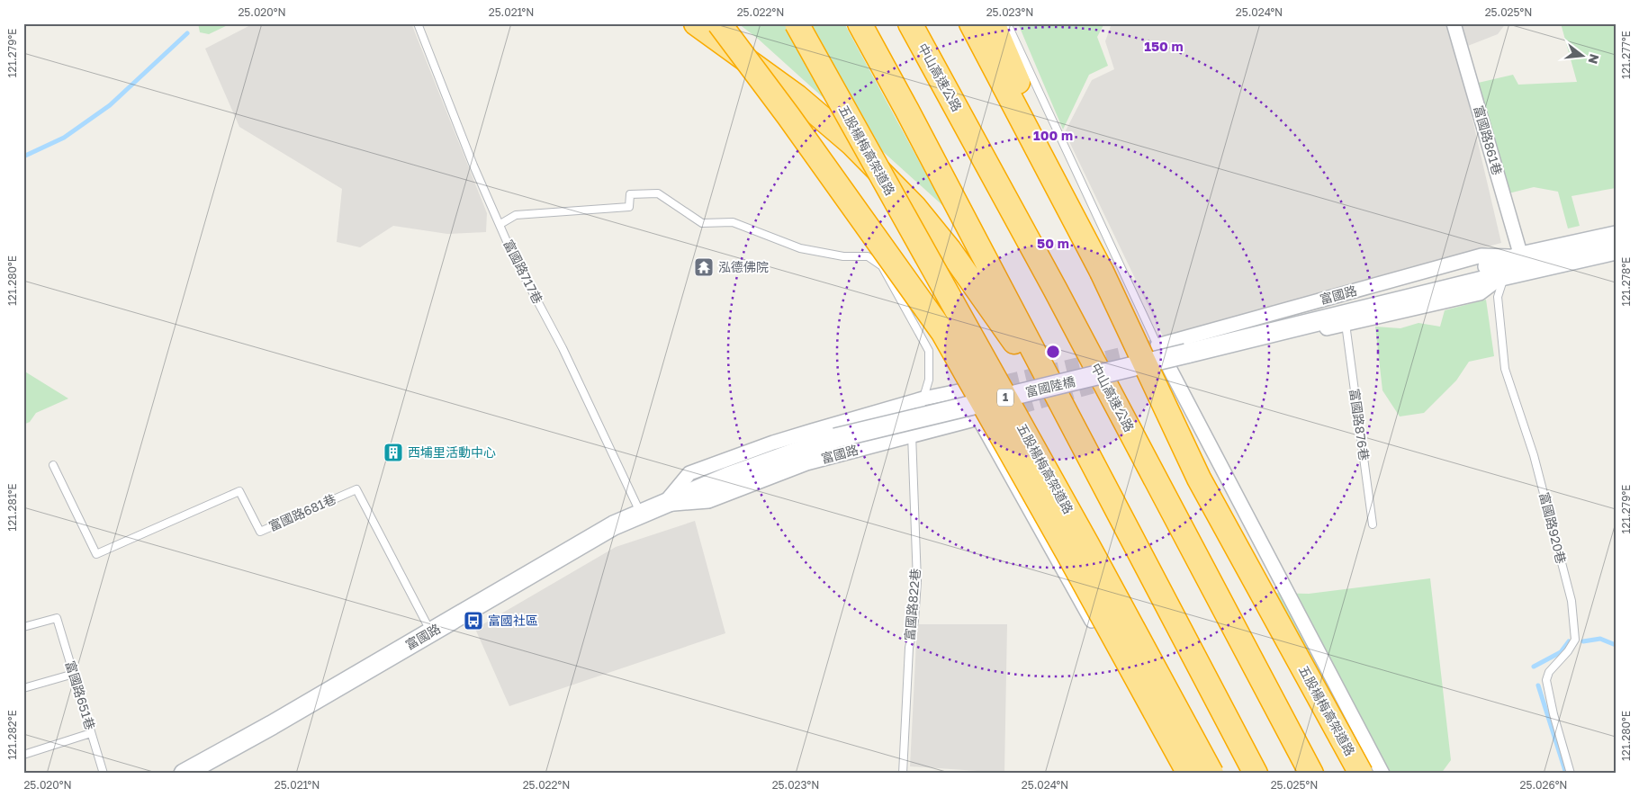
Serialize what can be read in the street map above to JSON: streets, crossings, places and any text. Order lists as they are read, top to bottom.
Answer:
{
  "streets": {
    "highway": ["中山高速公路", "五股楊梅高架道路", "1"],
    "street": ["富國路861巷", "富國路", "富國陸橋"],
    "lane": [
      "富國路717巷",
      "富國路876巷",
      "富國路681巷",
      "富國路920巷",
      "富國路822巷",
      "富國路651巷"
    ]
  },
  "crossings": [
    ["富國路861巷", "富國路"],
    ["富國路717巷", "富國路"],
    ["富國路717巷", "富國路822巷"],
    ["富國路", "富國陸橋"],
    ["富國路", "富國路876巷"],
    ["富國路", "富國路681巷"],
    ["富國路", "富國路920巷"],
    ["富國路", "富國路822巷"]
  ],
  "places": {
    "temple": ["泓德佛院"],
    "building": ["西埔里活動中心"],
    "bus stop": ["富國社區"]
  },
  "north": "right",
  "coordinates": [
    "25.020°N",
    "25.021°N",
    "25.022°N",
    "25.023°N",
    "25.024°N",
    "25.025°N",
    "121.279°E",
    "121.277°E",
    "121.280°E",
    "121.278°E",
    "121.281°E",
    "121.282°E",
    "25.026°N"
  ],
  "rings": ["150 m", "100 m", "50 m"]
}
